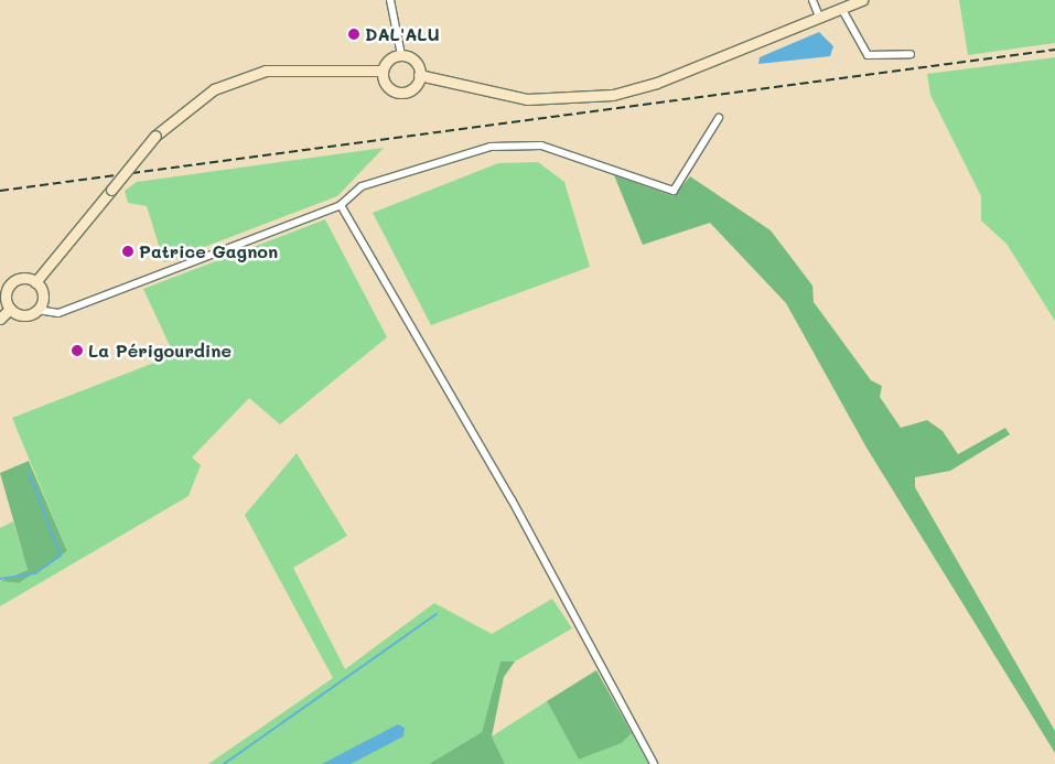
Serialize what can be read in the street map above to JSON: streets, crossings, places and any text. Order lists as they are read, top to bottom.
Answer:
{
  "places": ["DAL'ALU", "Patrice Gagnon", "La Périgourdine"]
}
